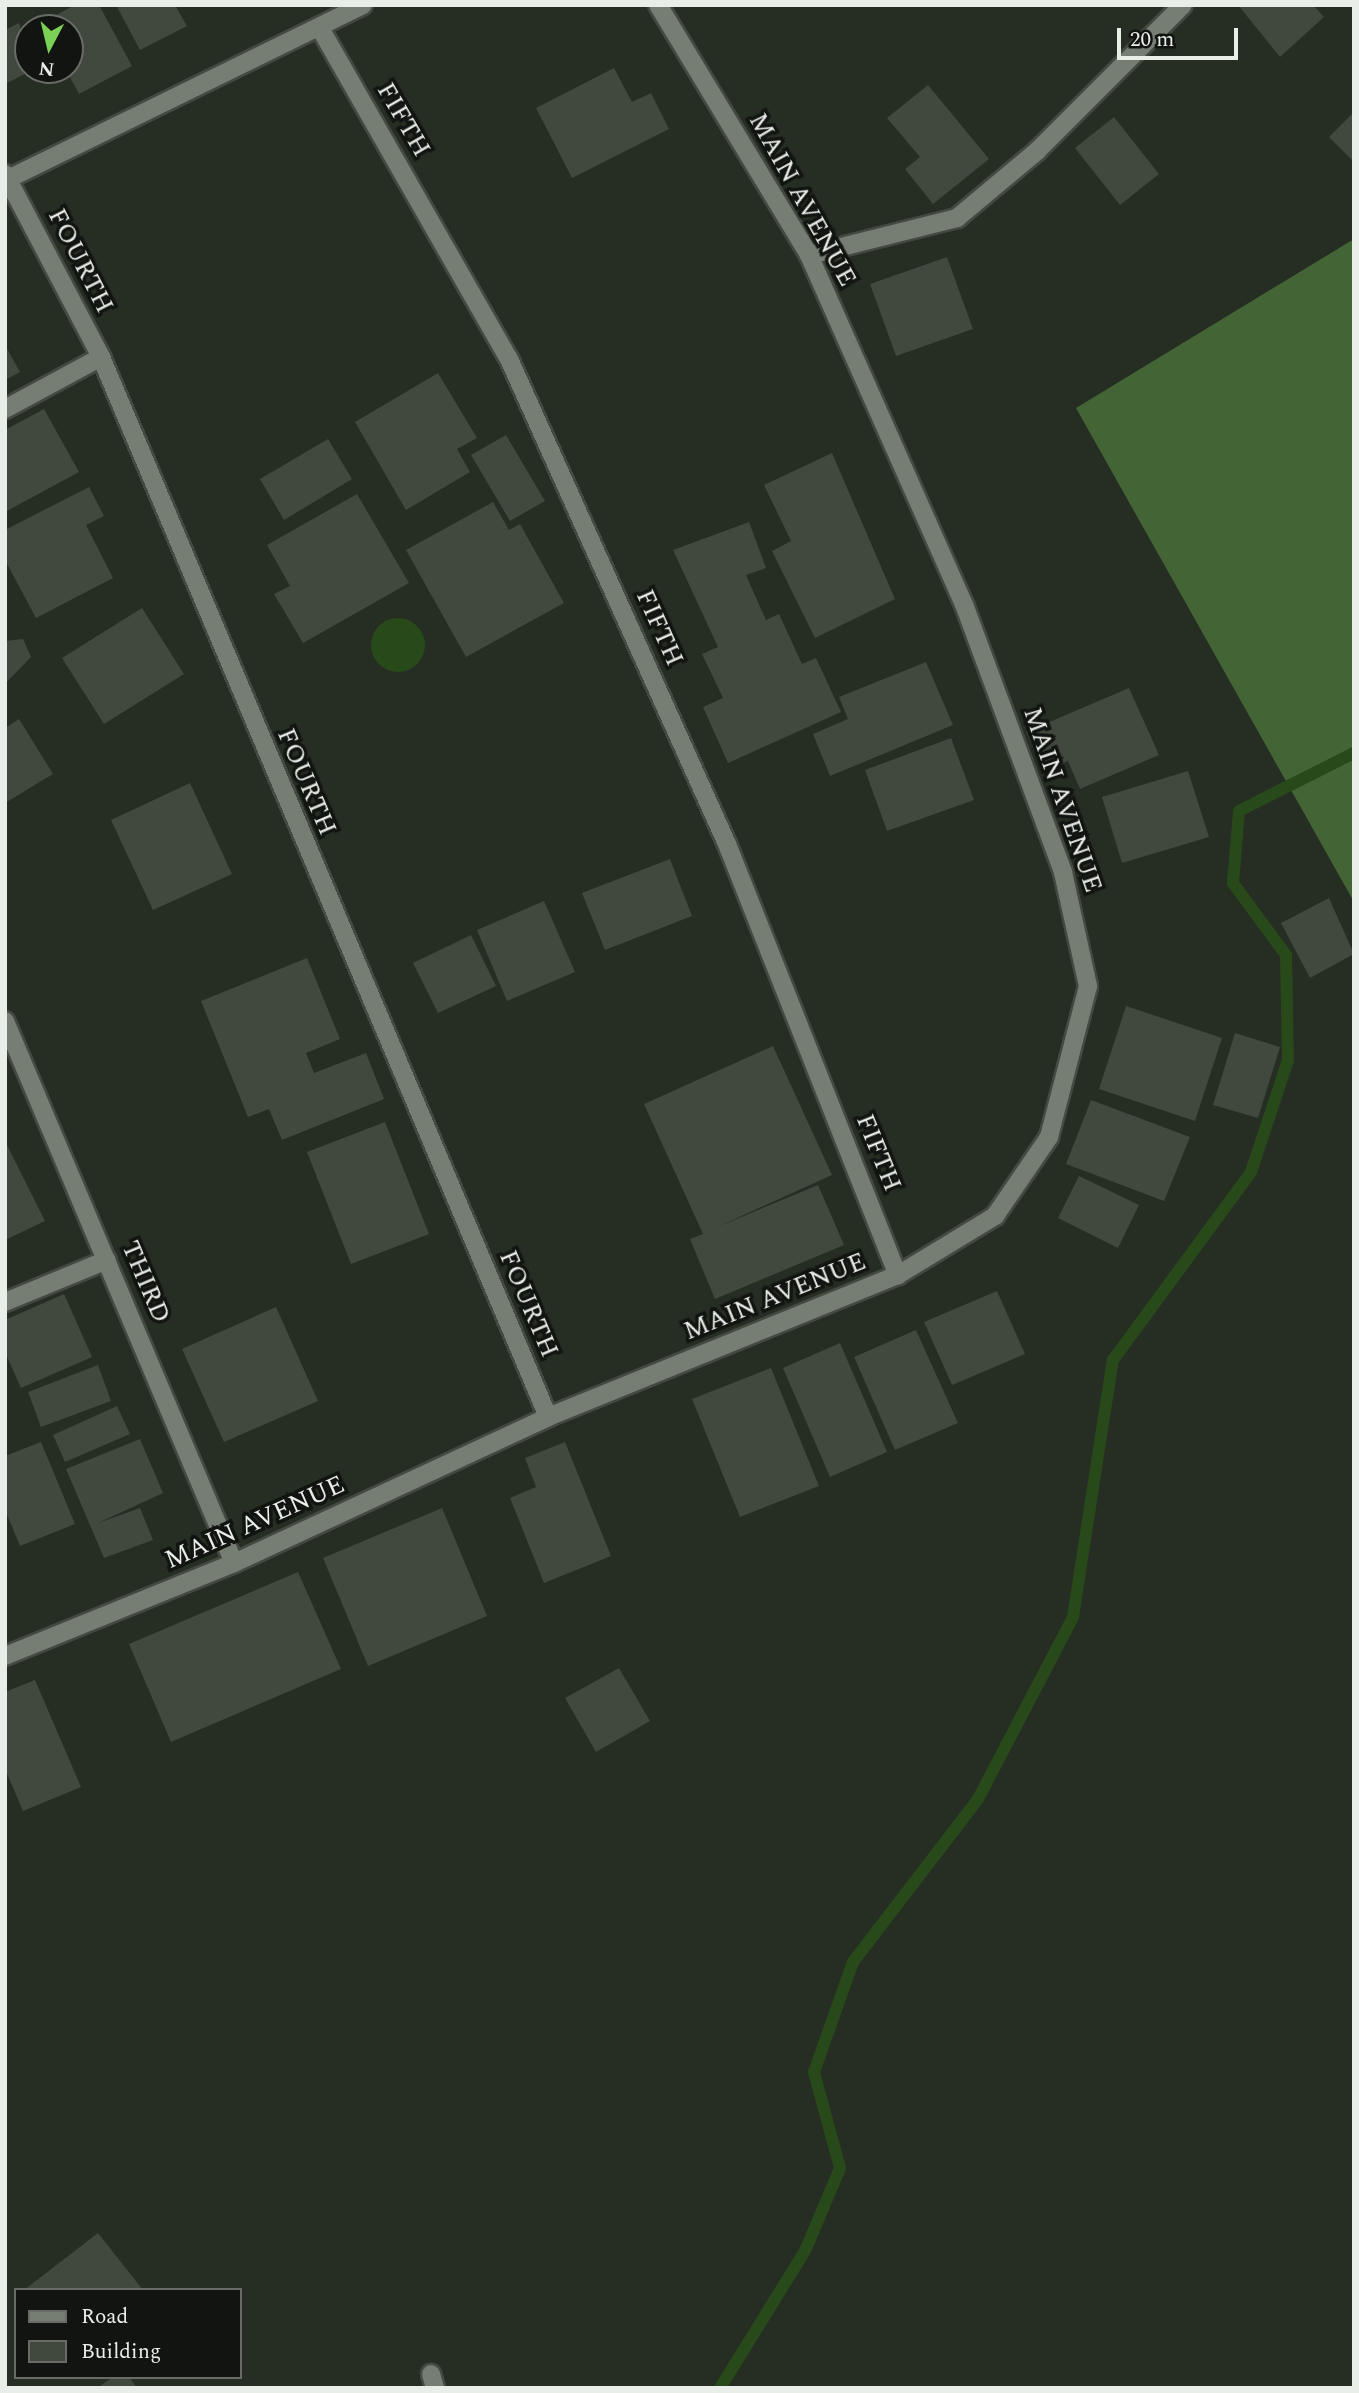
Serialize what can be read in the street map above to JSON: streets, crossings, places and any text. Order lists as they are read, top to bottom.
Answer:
{
  "streets": {
    "street": [
      "FIFTH",
      "MAIN AVENUE",
      "FOURTH",
      "THIRD"
    ]
  },
  "crossings": [
    ["FIFTH", "MAIN AVENUE"],
    ["MAIN AVENUE", "FOURTH"],
    ["MAIN AVENUE", "THIRD"]
  ],
  "legend": ["Road", "Building"],
  "scale_bar": "20 m",
  "north": "bottom"
}
